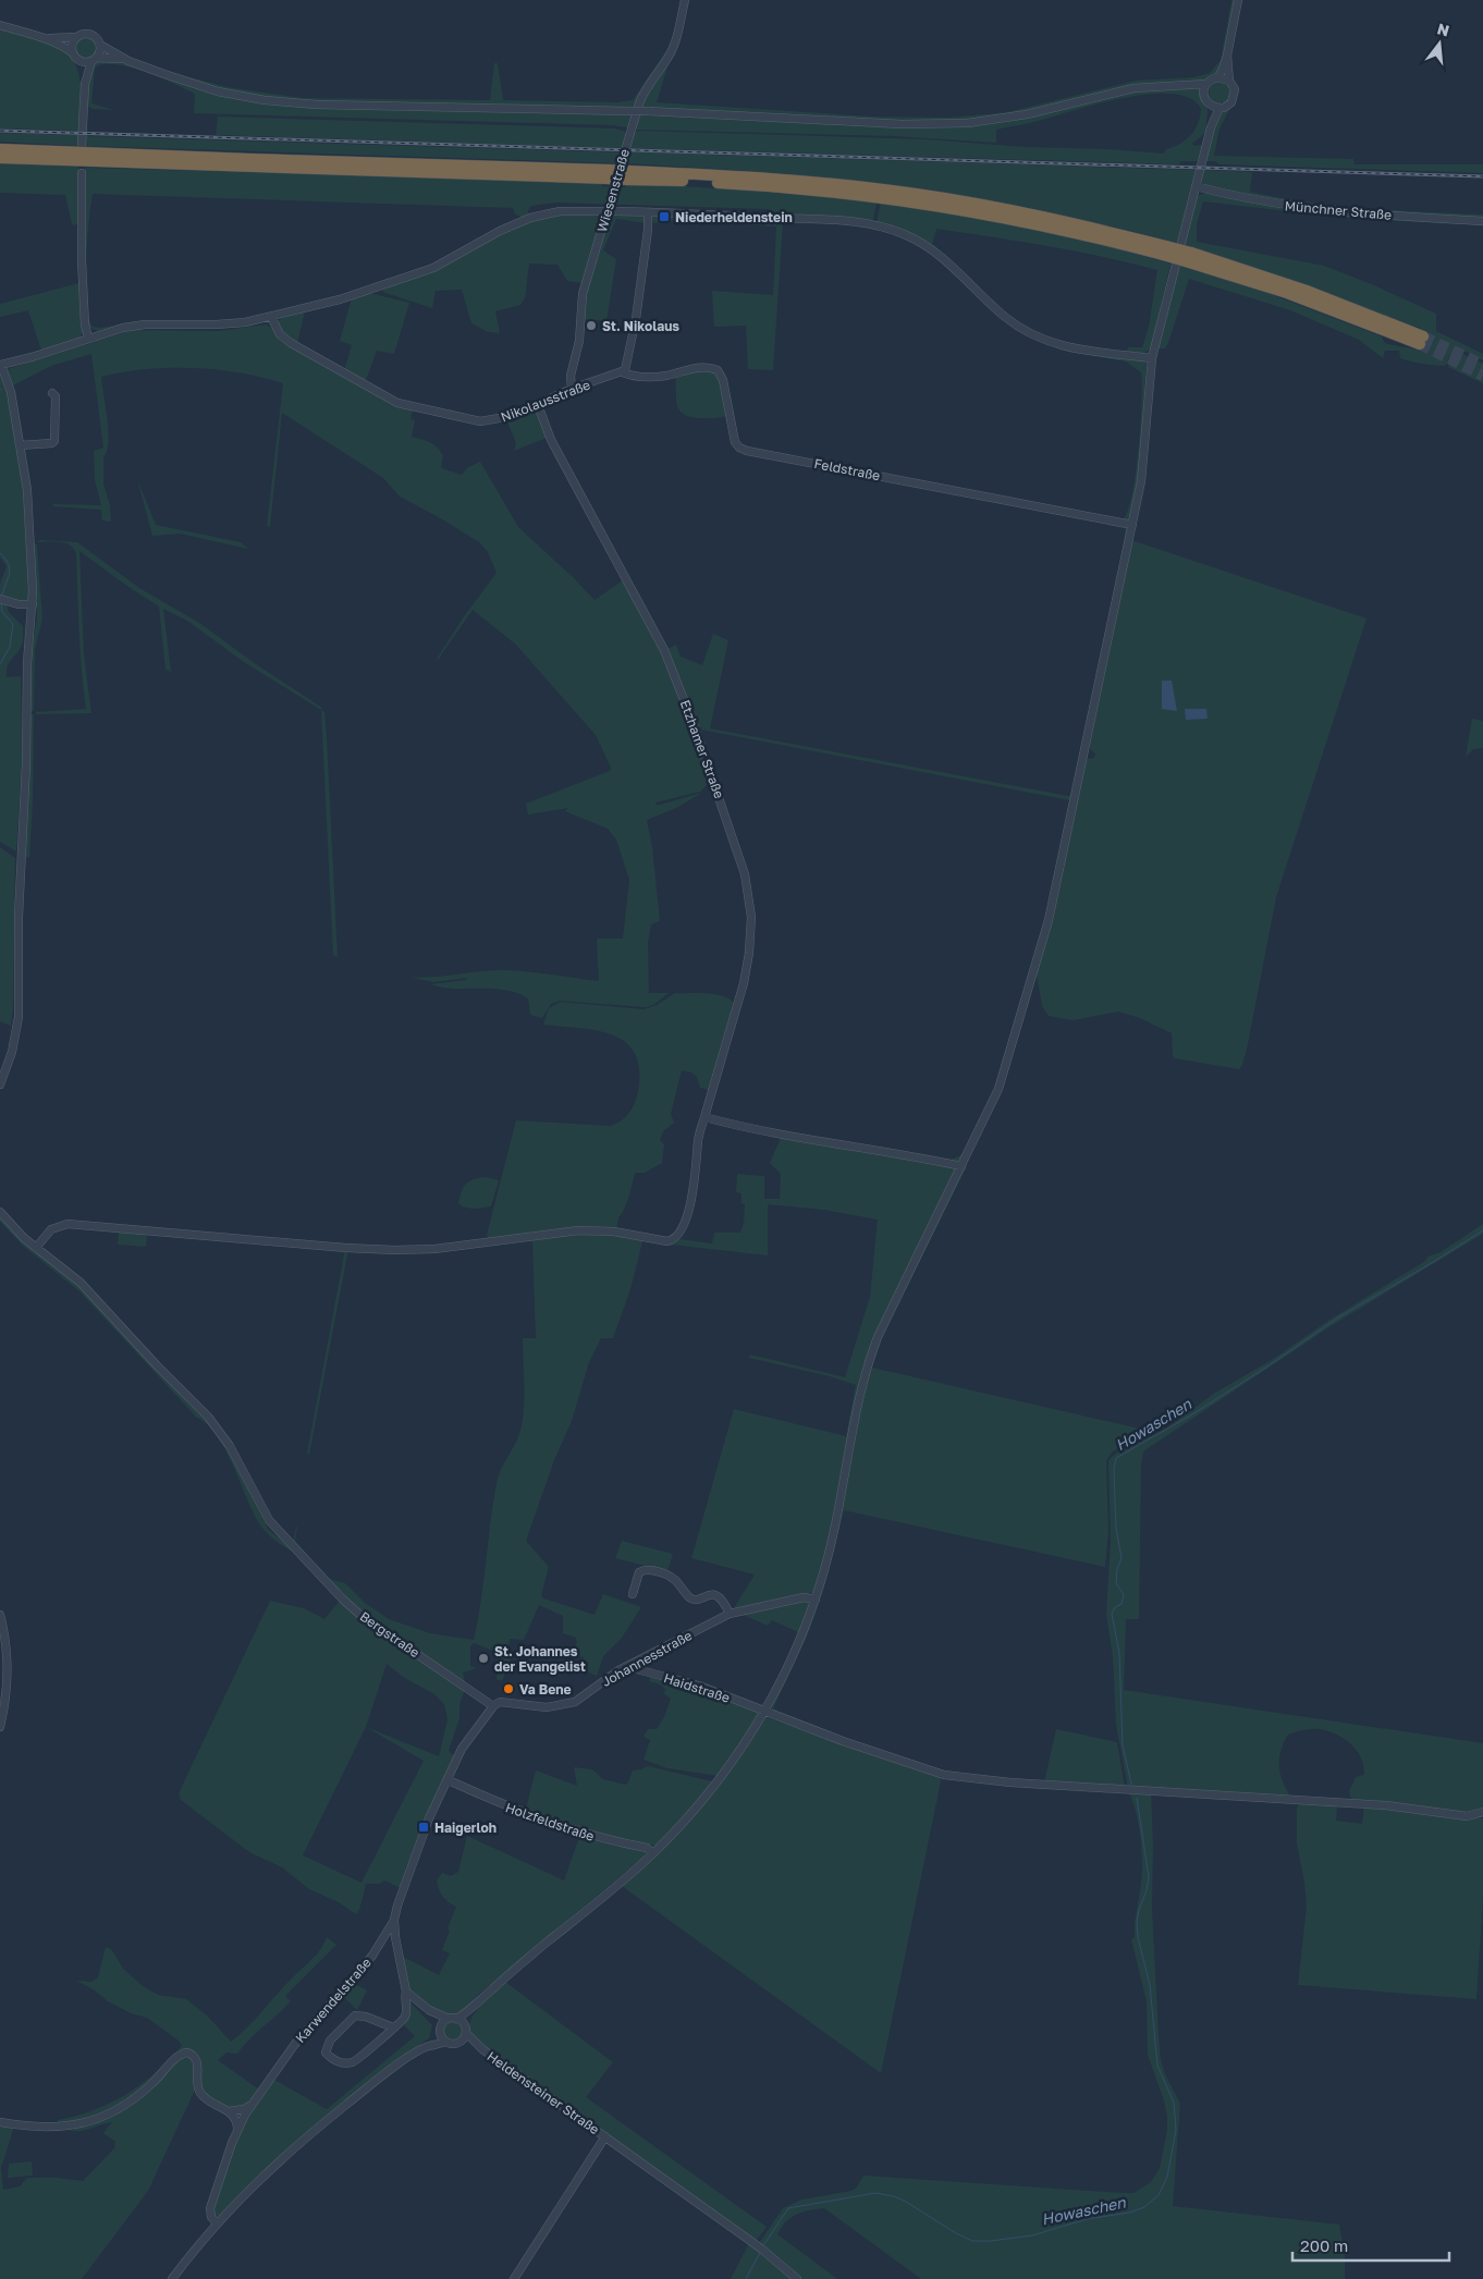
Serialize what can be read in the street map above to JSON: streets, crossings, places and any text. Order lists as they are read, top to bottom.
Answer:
{
  "streets": {
    "street": [
      "Wiesenstraße",
      "Münchner Straße",
      "Nikolausstraße",
      "Feldstraße",
      "Etzhamer Straße",
      "Bergstraße",
      "Johannesstraße",
      "Haidstraße",
      "Holzfeldstraße",
      "Karwendelstraße",
      "Heldensteiner Straße"
    ]
  },
  "crossings": [
    ["Wiesenstraße", "Nikolausstraße"],
    ["Nikolausstraße", "Feldstraße"],
    ["Nikolausstraße", "Etzhamer Straße"],
    ["Etzhamer Straße", "Bergstraße"],
    ["Bergstraße", "Johannesstraße"],
    ["Johannesstraße", "Haidstraße"]
  ],
  "water": ["Howaschen"],
  "places": {
    "transit": ["Niederheldenstein", "Haigerloh"],
    "other": ["St. Nikolaus", "St. Johannes der Evangelist", "Va Bene"]
  },
  "scale_bar": "200 m",
  "north": "top"
}
